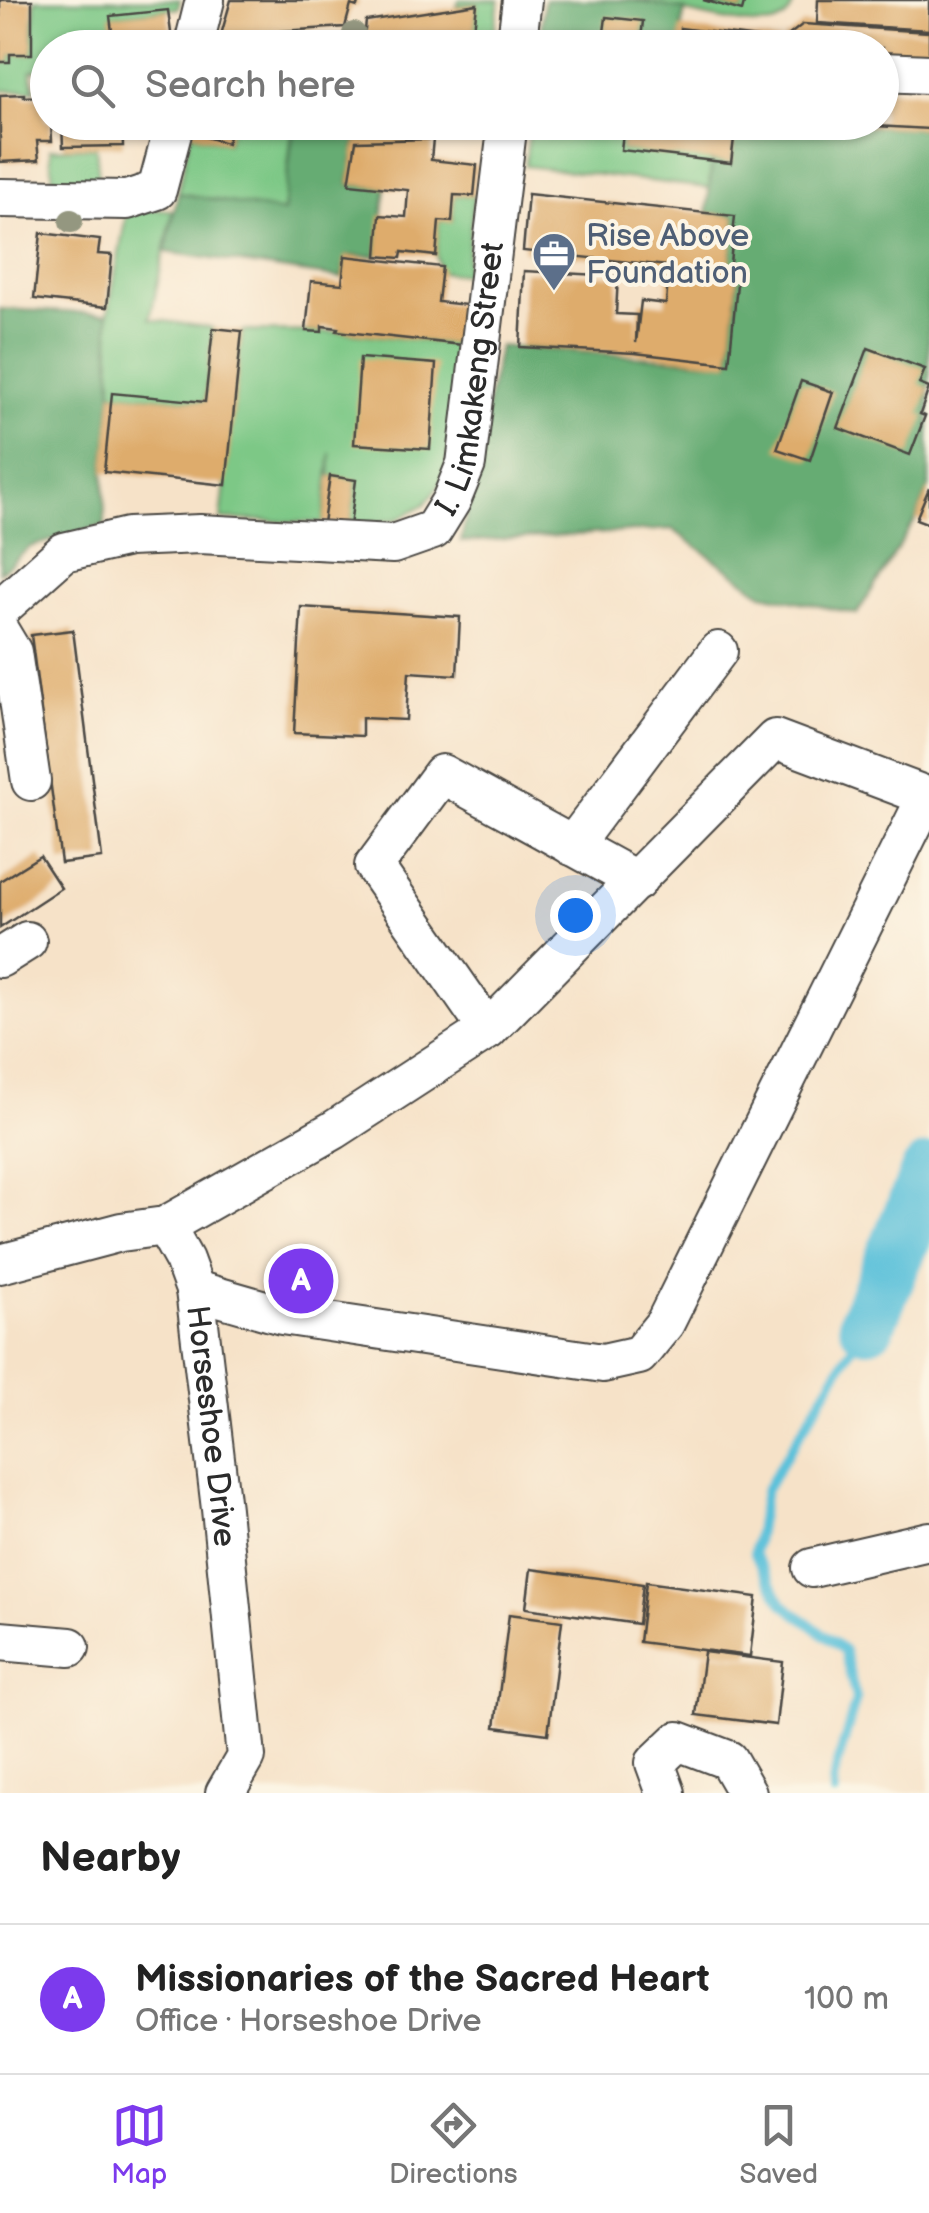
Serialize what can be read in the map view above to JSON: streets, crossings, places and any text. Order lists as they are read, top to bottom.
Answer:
{
  "streets": {
    "street": ["I. Limkakeng Street", "Horseshoe Drive"]
  },
  "places": {
    "office": ["Rise Above Foundation"]
  },
  "page": {
    "search": "Search here",
    "pins": "A",
    "heading": "Nearby",
    "list": [
      {
        "mark": "A",
        "name": "Missionaries of the Sacred Heart",
        "note": "Office · Horseshoe Drive",
        "value": "100 m"
      }
    ],
    "nav": ["Map", "Directions", "Saved"]
  }
}
